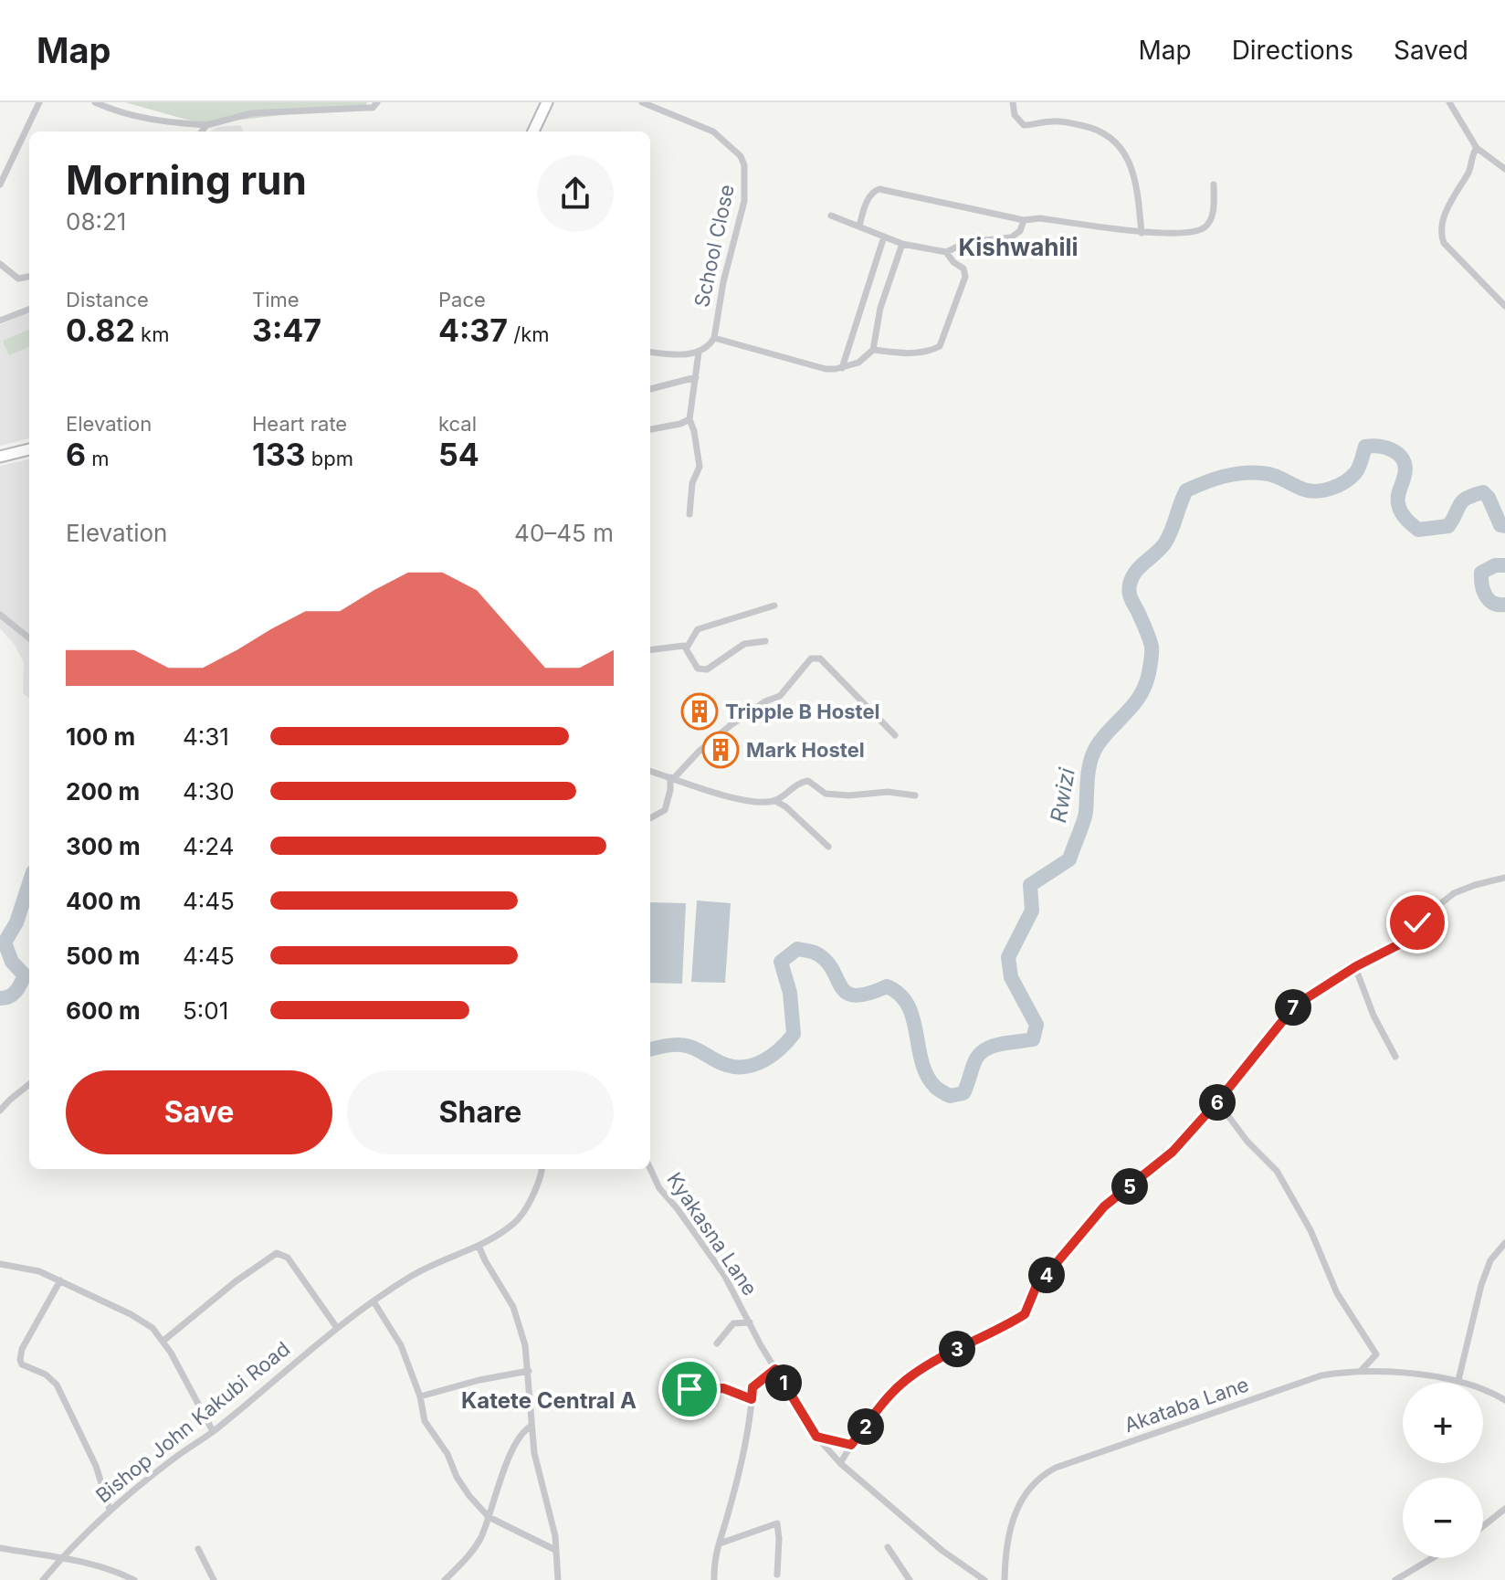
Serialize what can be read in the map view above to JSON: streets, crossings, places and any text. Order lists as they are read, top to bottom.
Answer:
{
  "streets": {
    "street": [
      "School Close",
      "Kyakasna Lane",
      "Akataba Lane",
      "Bishop John Kakubi Road"
    ]
  },
  "districts": ["Kishwahili", "Katete Central A"],
  "water": ["Rwizi"],
  "places": {
    "building": ["Tripple B Hostel", "Mark Hostel"]
  },
  "page": {
    "header": "Map",
    "nav": ["Map", "Directions", "Saved"],
    "heading": ["Morning run", "08:21"],
    "stats": [
      ["Distance", "0.82 km"],
      ["Time", "3:47"],
      ["Pace", "4:37 /km"],
      ["Elevation", "6 m"],
      ["Heart rate", "133 bpm"],
      ["kcal", "54"]
    ],
    "chart": ["Elevation", "40–45 m"],
    "list": [
      {
        "name": "100 m",
        "note": "4:31"
      },
      {
        "name": "200 m",
        "note": "4:30"
      },
      {
        "name": "300 m",
        "note": "4:24"
      },
      {
        "name": "400 m",
        "note": "4:45"
      },
      {
        "name": "500 m",
        "note": "4:45"
      },
      {
        "name": "600 m",
        "note": "5:01"
      }
    ],
    "pins": [
      "7",
      "6",
      "5",
      "4",
      "3",
      "1",
      "2"
    ],
    "buttons": ["Save", "Share"],
    "map_buttons": ["+", "−"]
  }
}
